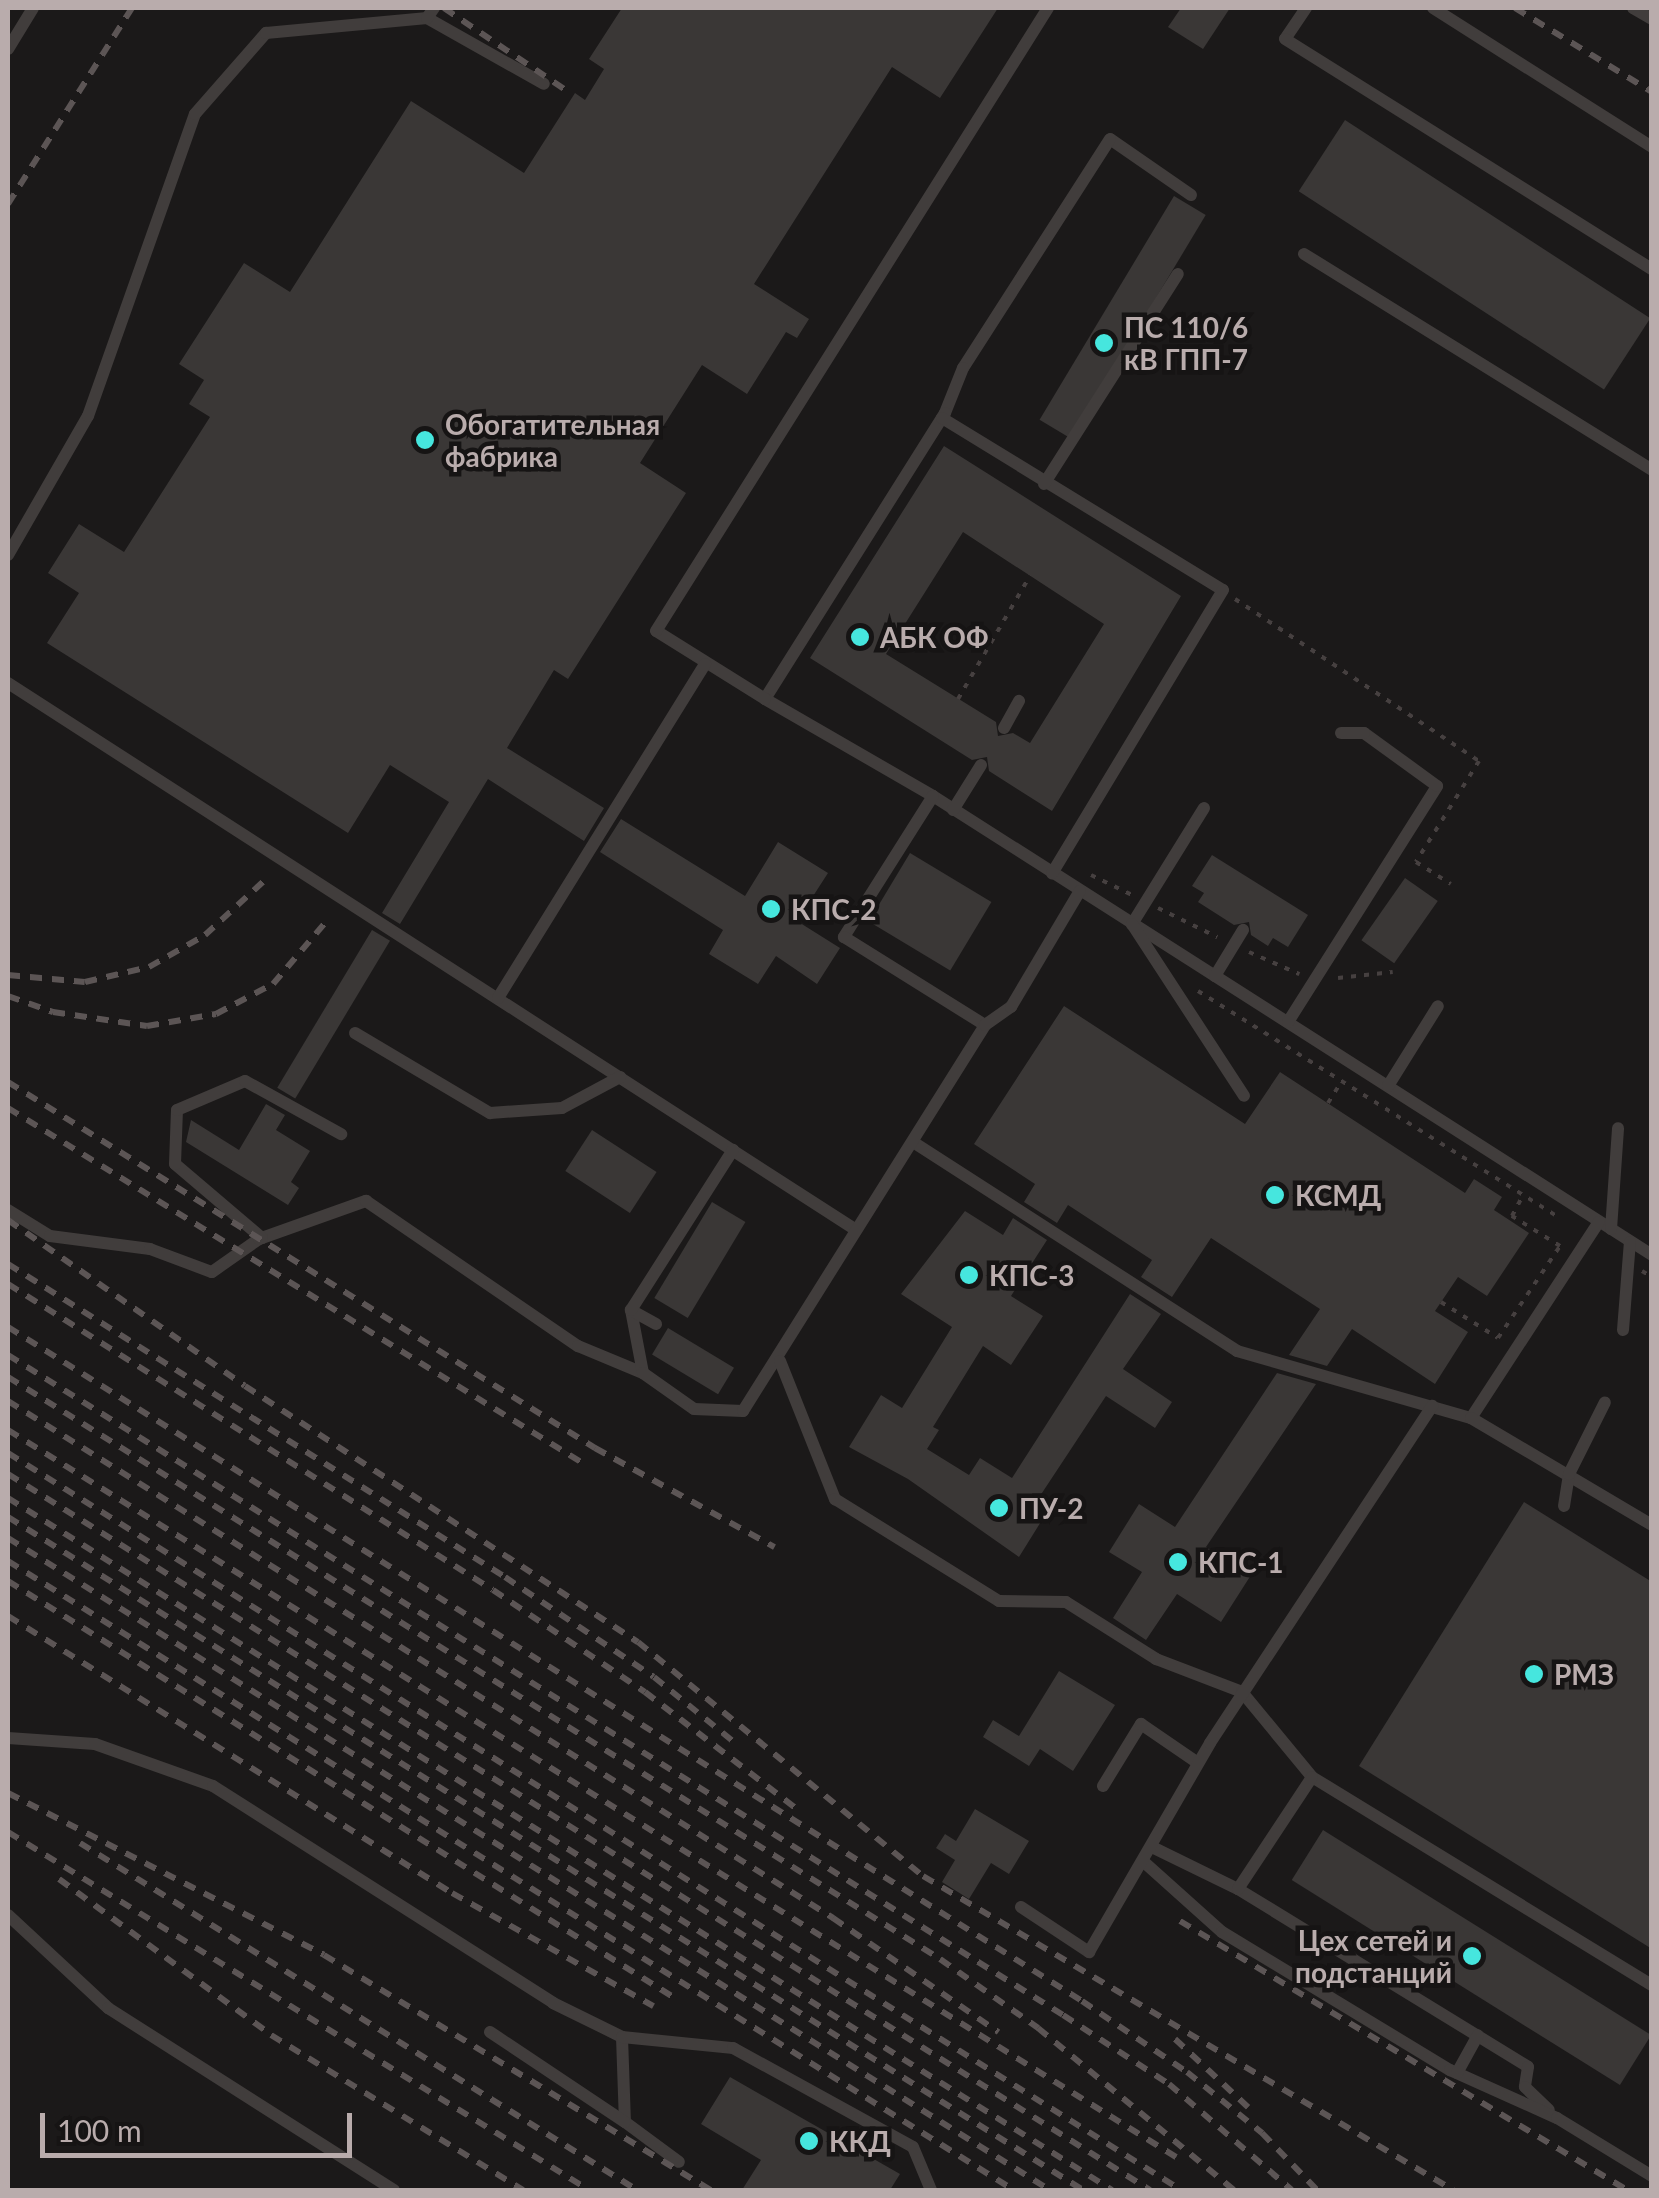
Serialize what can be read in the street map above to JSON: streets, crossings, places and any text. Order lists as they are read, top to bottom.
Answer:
{
  "places": [
    "ПС 110/6 кВ ГПП-7",
    "Обогатительная фабрика",
    "АБК ОФ",
    "КПС-2",
    "КСМД",
    "КПС-3",
    "ПУ-2",
    "КПС-1",
    "РМЗ",
    "Цех сетей и подстанций",
    "ККД"
  ],
  "scale_bar": "100 m"
}
